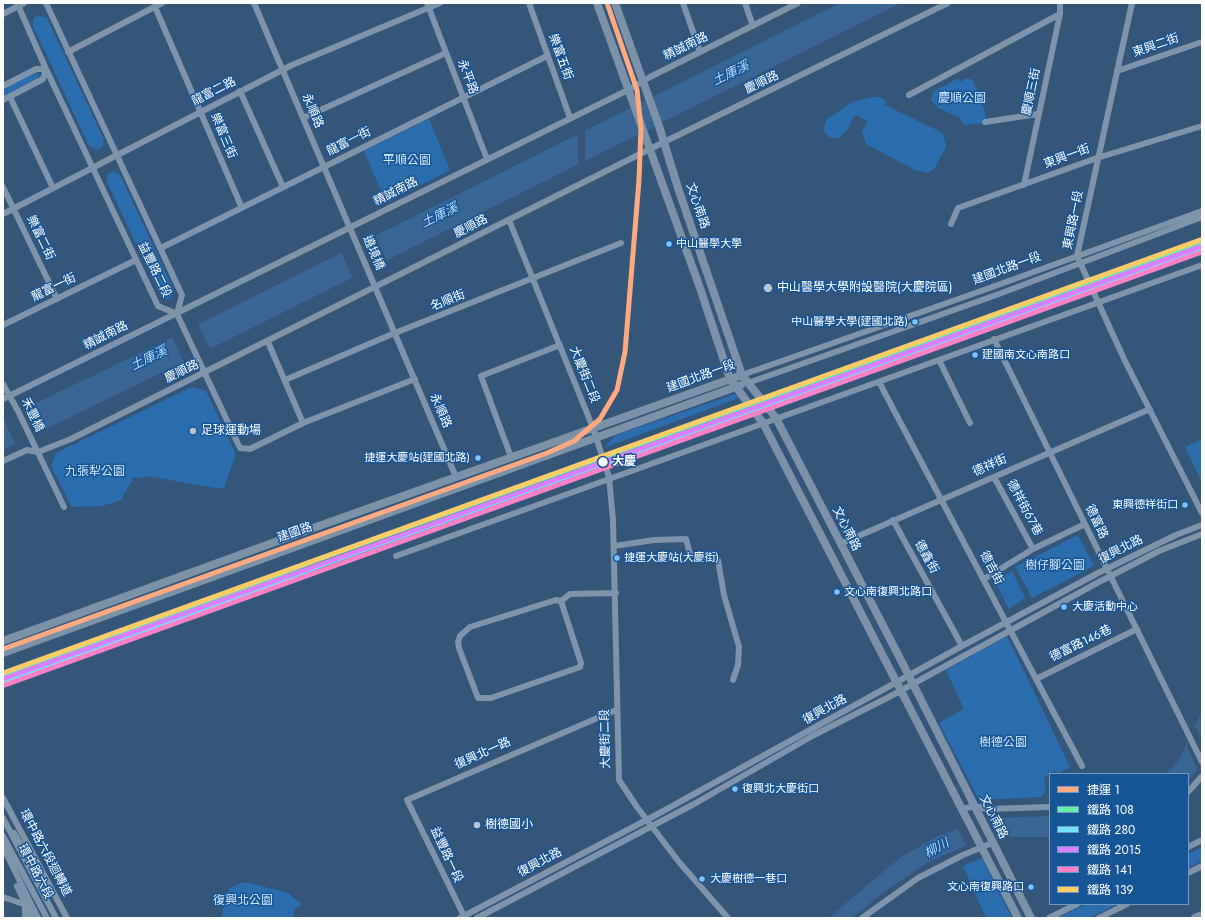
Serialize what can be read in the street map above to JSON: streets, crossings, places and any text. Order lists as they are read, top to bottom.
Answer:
{
  "streets": {
    "main road": ["文心南路", "建國北路一段", "建國路"],
    "street": [
      "東興二街",
      "精誠南路",
      "樂富五街",
      "永平路",
      "慶順路",
      "龍富二路",
      "慶順三街",
      "永順路",
      "樂富三街",
      "龍富一街",
      "東興一街",
      "東興路一段",
      "樂富二街",
      "遶境橋",
      "益豐路二段",
      "名順街",
      "大慶街二段",
      "禾豐橋",
      "德祥街",
      "德祥街67巷",
      "德富路",
      "復興北路",
      "德鑫街",
      "德吉街",
      "德富路146巷",
      "復興北一路",
      "環中路六段迴轉道",
      "益豐路一段",
      "環中路六段"
    ]
  },
  "crossings": [
    ["東興二街", "東興路一段"],
    ["精誠南路", "樂富五街"],
    ["精誠南路", "永平路"],
    ["精誠南路", "永順路"],
    ["精誠南路", "文心南路"],
    ["精誠南路", "遶境橋"],
    ["精誠南路", "益豐路二段"],
    ["精誠南路", "禾豐橋"],
    ["樂富五街", "龍富一街"],
    ["永平路", "龍富二路"],
    ["永平路", "龍富一街"],
    ["慶順路", "永順路"],
    ["慶順路", "文心南路"],
    ["慶順路", "遶境橋"],
    ["慶順路", "大慶街二段"],
    ["慶順路", "禾豐橋"],
    ["龍富二路", "永順路"],
    ["龍富二路", "樂富三街"],
    ["龍富二路", "樂富二街"],
    ["龍富二路", "益豐路二段"],
    ["慶順三街", "東興一街"],
    ["永順路", "龍富一街"],
    ["永順路", "遶境橋"],
    ["永順路", "名順街"],
    ["永順路", "建國路"],
    ["樂富三街", "龍富一街"],
    ["龍富一街", "樂富二街"],
    ["龍富一街", "益豐路二段"],
    ["東興一街", "東興路一段"],
    ["文心南路", "建國北路一段"],
    ["文心南路", "德祥街"],
    ["文心南路", "復興北路"],
    ["東興路一段", "建國北路一段"],
    ["東興路一段", "德祥街"],
    ["建國北路一段", "大慶街二段"],
    ["建國北路一段", "建國路"],
    ["名順街", "大慶街二段"],
    ["大慶街二段", "建國路"],
    ["大慶街二段", "復興北路"],
    ["大慶街二段", "復興北一路"],
    ["德祥街", "德祥街67巷"],
    ["德祥街", "德富路"],
    ["德祥街", "德鑫街"],
    ["德祥街", "德吉街"],
    ["德富路", "復興北路"],
    ["德富路", "德富路146巷"],
    ["復興北路", "德鑫街"],
    ["復興北路", "德吉街"],
    ["復興北路", "益豐路一段"],
    ["德吉街", "德富路146巷"],
    ["復興北一路", "益豐路一段"],
    ["環中路六段迴轉道", "環中路六段"]
  ],
  "water": ["土庫溪", "柳川"],
  "parks": [
    "慶順公園",
    "平順公園",
    "九張犁公園",
    "樹仔腳公園",
    "樹德公園",
    "復興北公園"
  ],
  "places": [
    "中山醫學大學",
    "中山醫學大學附設醫院(大慶院區)",
    "中山醫學大學(建國北路)",
    "建國南文心南路口",
    "足球運動場",
    "捷運大慶站(建國北路)",
    "大慶",
    "東興德祥街口",
    "捷運大慶站(大慶街)",
    "文心南復興北路口",
    "大慶活動中心",
    "復興北大慶街口",
    "樹德國小",
    "大慶樹德一巷口",
    "文心南復興路口"
  ],
  "lines": [
    "metro line 1",
    "rail line 139",
    "rail line 108",
    "rail line 2015",
    "rail line 280",
    "rail line 141"
  ],
  "legend": [
    "捷運 1",
    "鐵路 108",
    "鐵路 280",
    "鐵路 2015",
    "鐵路 141",
    "鐵路 139"
  ]
}
